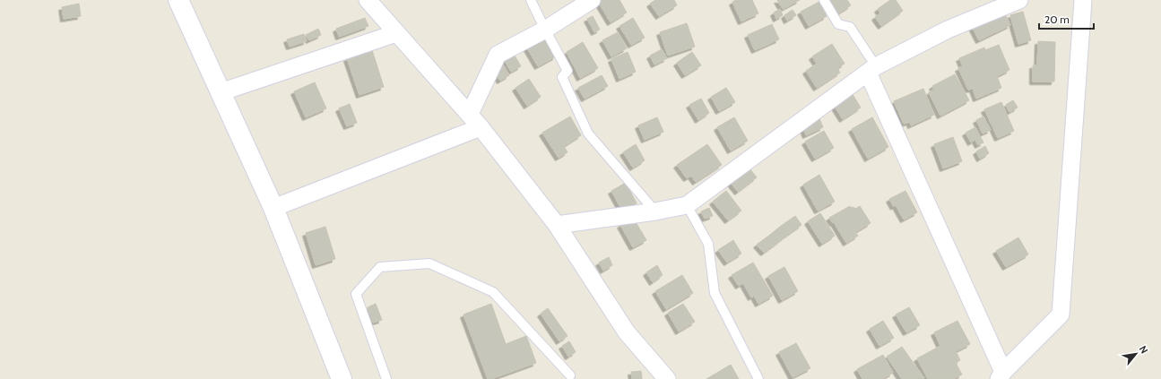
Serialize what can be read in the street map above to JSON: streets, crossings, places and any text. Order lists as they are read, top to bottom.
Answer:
{
  "scale_bar": "20 m",
  "north": "top right"
}
